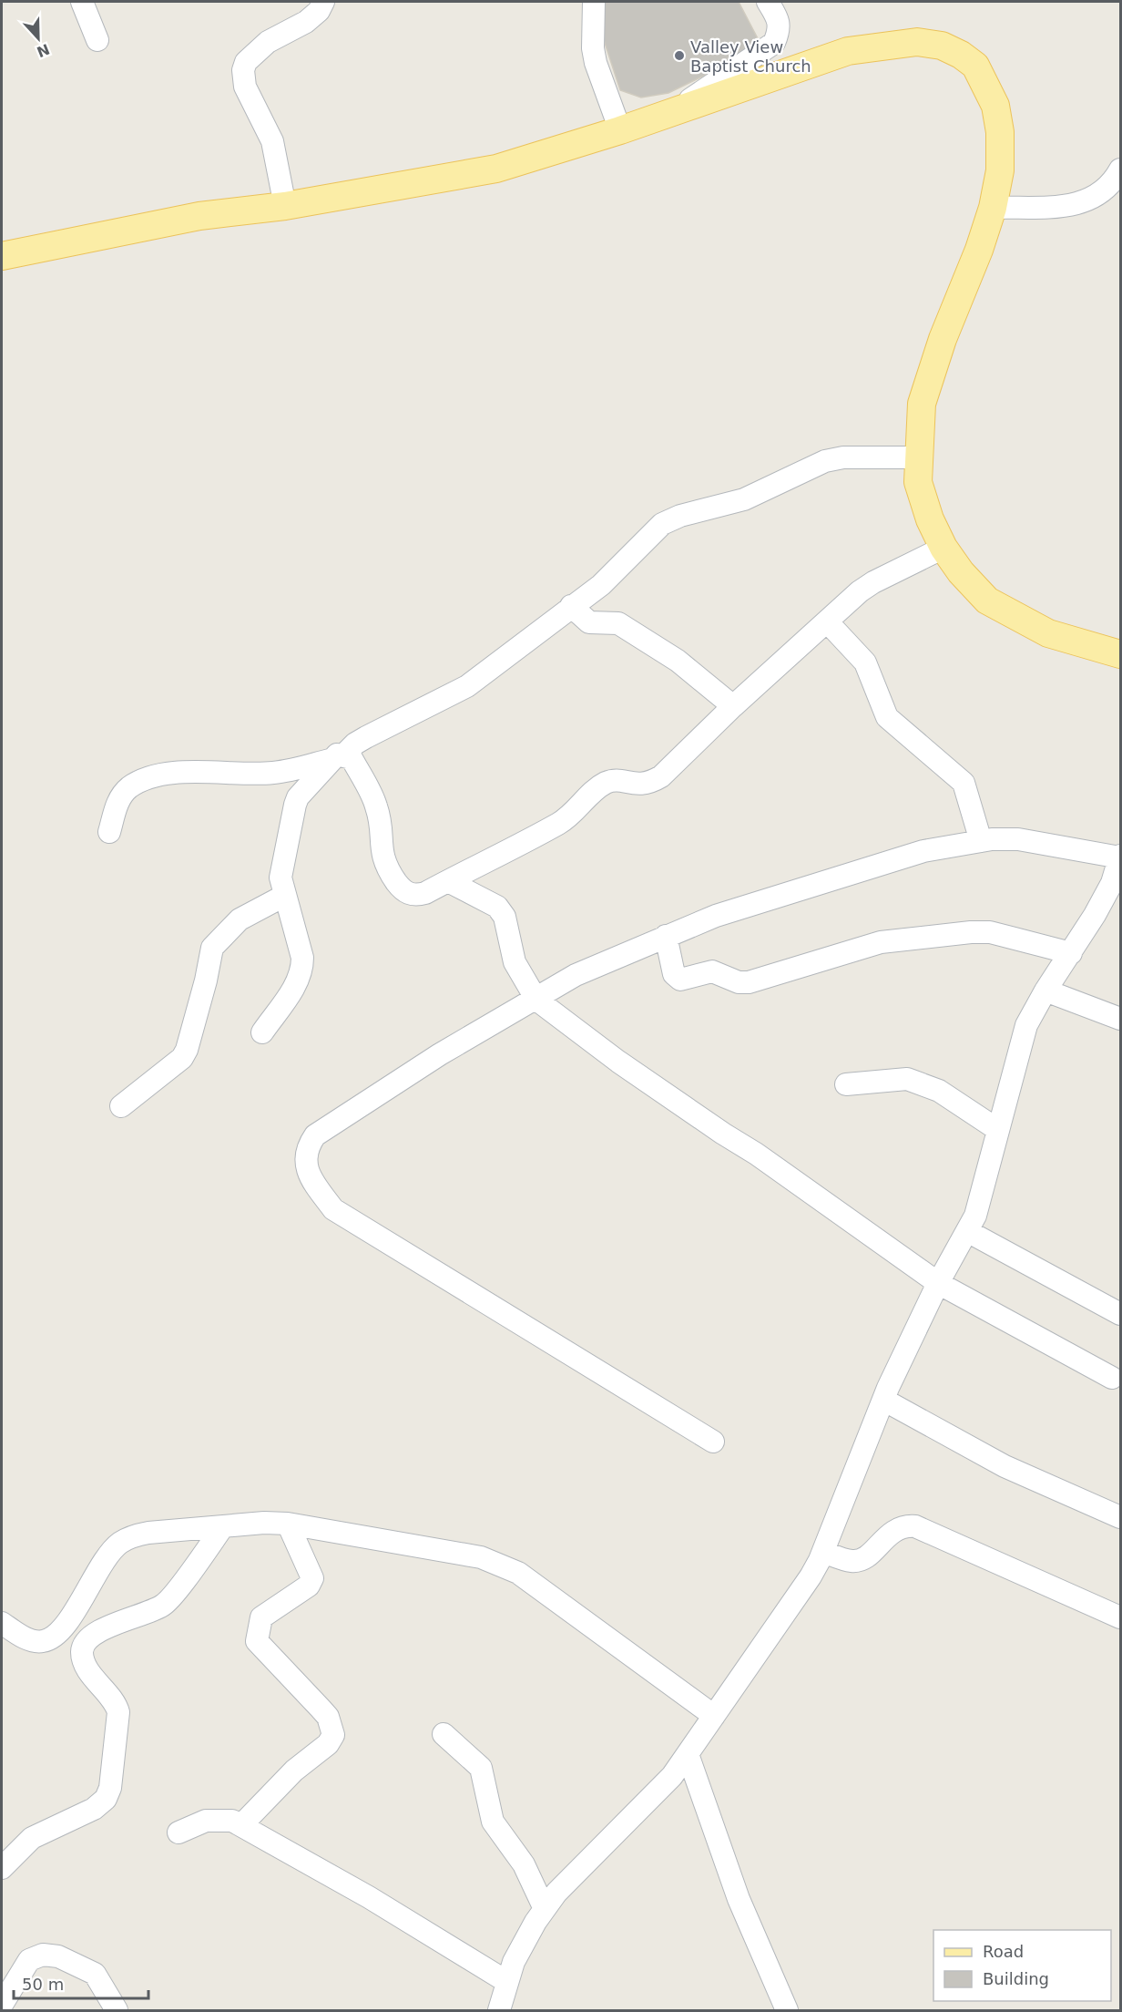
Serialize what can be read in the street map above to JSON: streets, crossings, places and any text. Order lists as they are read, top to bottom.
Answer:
{
  "places": ["Valley View Baptist Church"],
  "legend": ["Road", "Building"],
  "scale_bar": "50 m",
  "north": "bottom"
}
